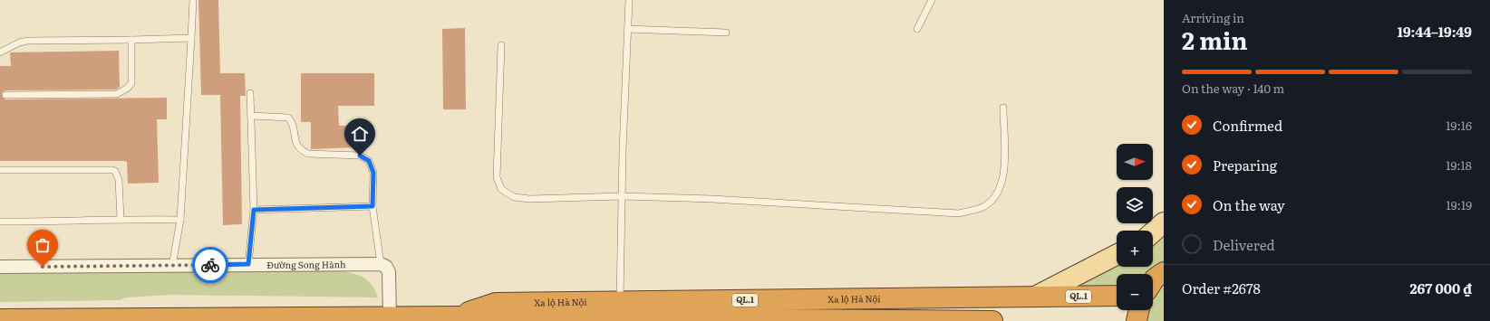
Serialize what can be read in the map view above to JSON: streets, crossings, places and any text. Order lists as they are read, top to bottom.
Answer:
{
  "streets": {
    "highway": ["QL.1", "Xa lộ Hà Nội"],
    "street": ["Đường Song Hành"]
  },
  "crossings": [
    ["QL.1", "Xa lộ Hà Nội"]
  ],
  "north": "right",
  "page": {
    "heading": ["2 min", "Arriving in", "19:44–19:49"],
    "panel": ["Order #2678", "267 000 ₫"],
    "bar": "On the way · 140 m",
    "list": [
      ["Confirmed", "19:16"],
      ["Preparing", "19:18"],
      ["On the way", "19:19"],
      "Delivered"
    ],
    "map_buttons": ["+", "−"]
  }
}
